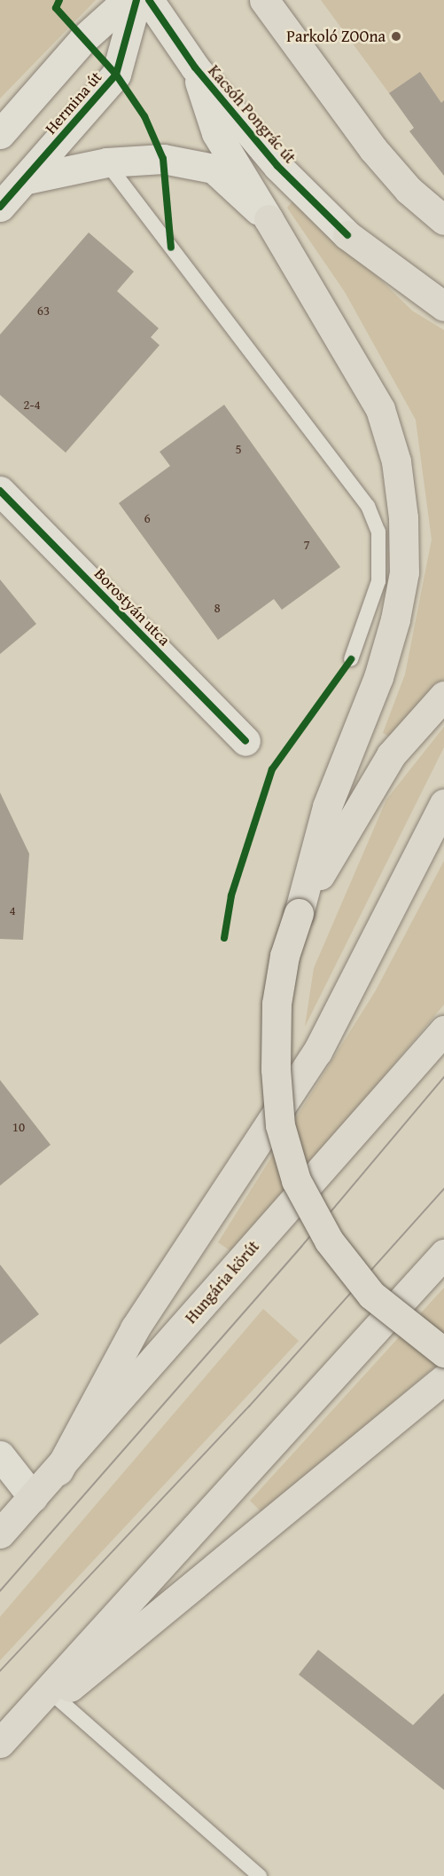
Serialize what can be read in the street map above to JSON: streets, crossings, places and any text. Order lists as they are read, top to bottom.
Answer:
{
  "streets": {
    "main road": ["Hungária körút"],
    "street": ["Hermina út", "Kacsóh Pongrác út", "Borostyán utca"]
  },
  "places": ["Parkoló ZOOna"],
  "house_numbers": [
    "63",
    "2-4",
    "5",
    "6",
    "7",
    "8",
    "4",
    "10"
  ]
}
